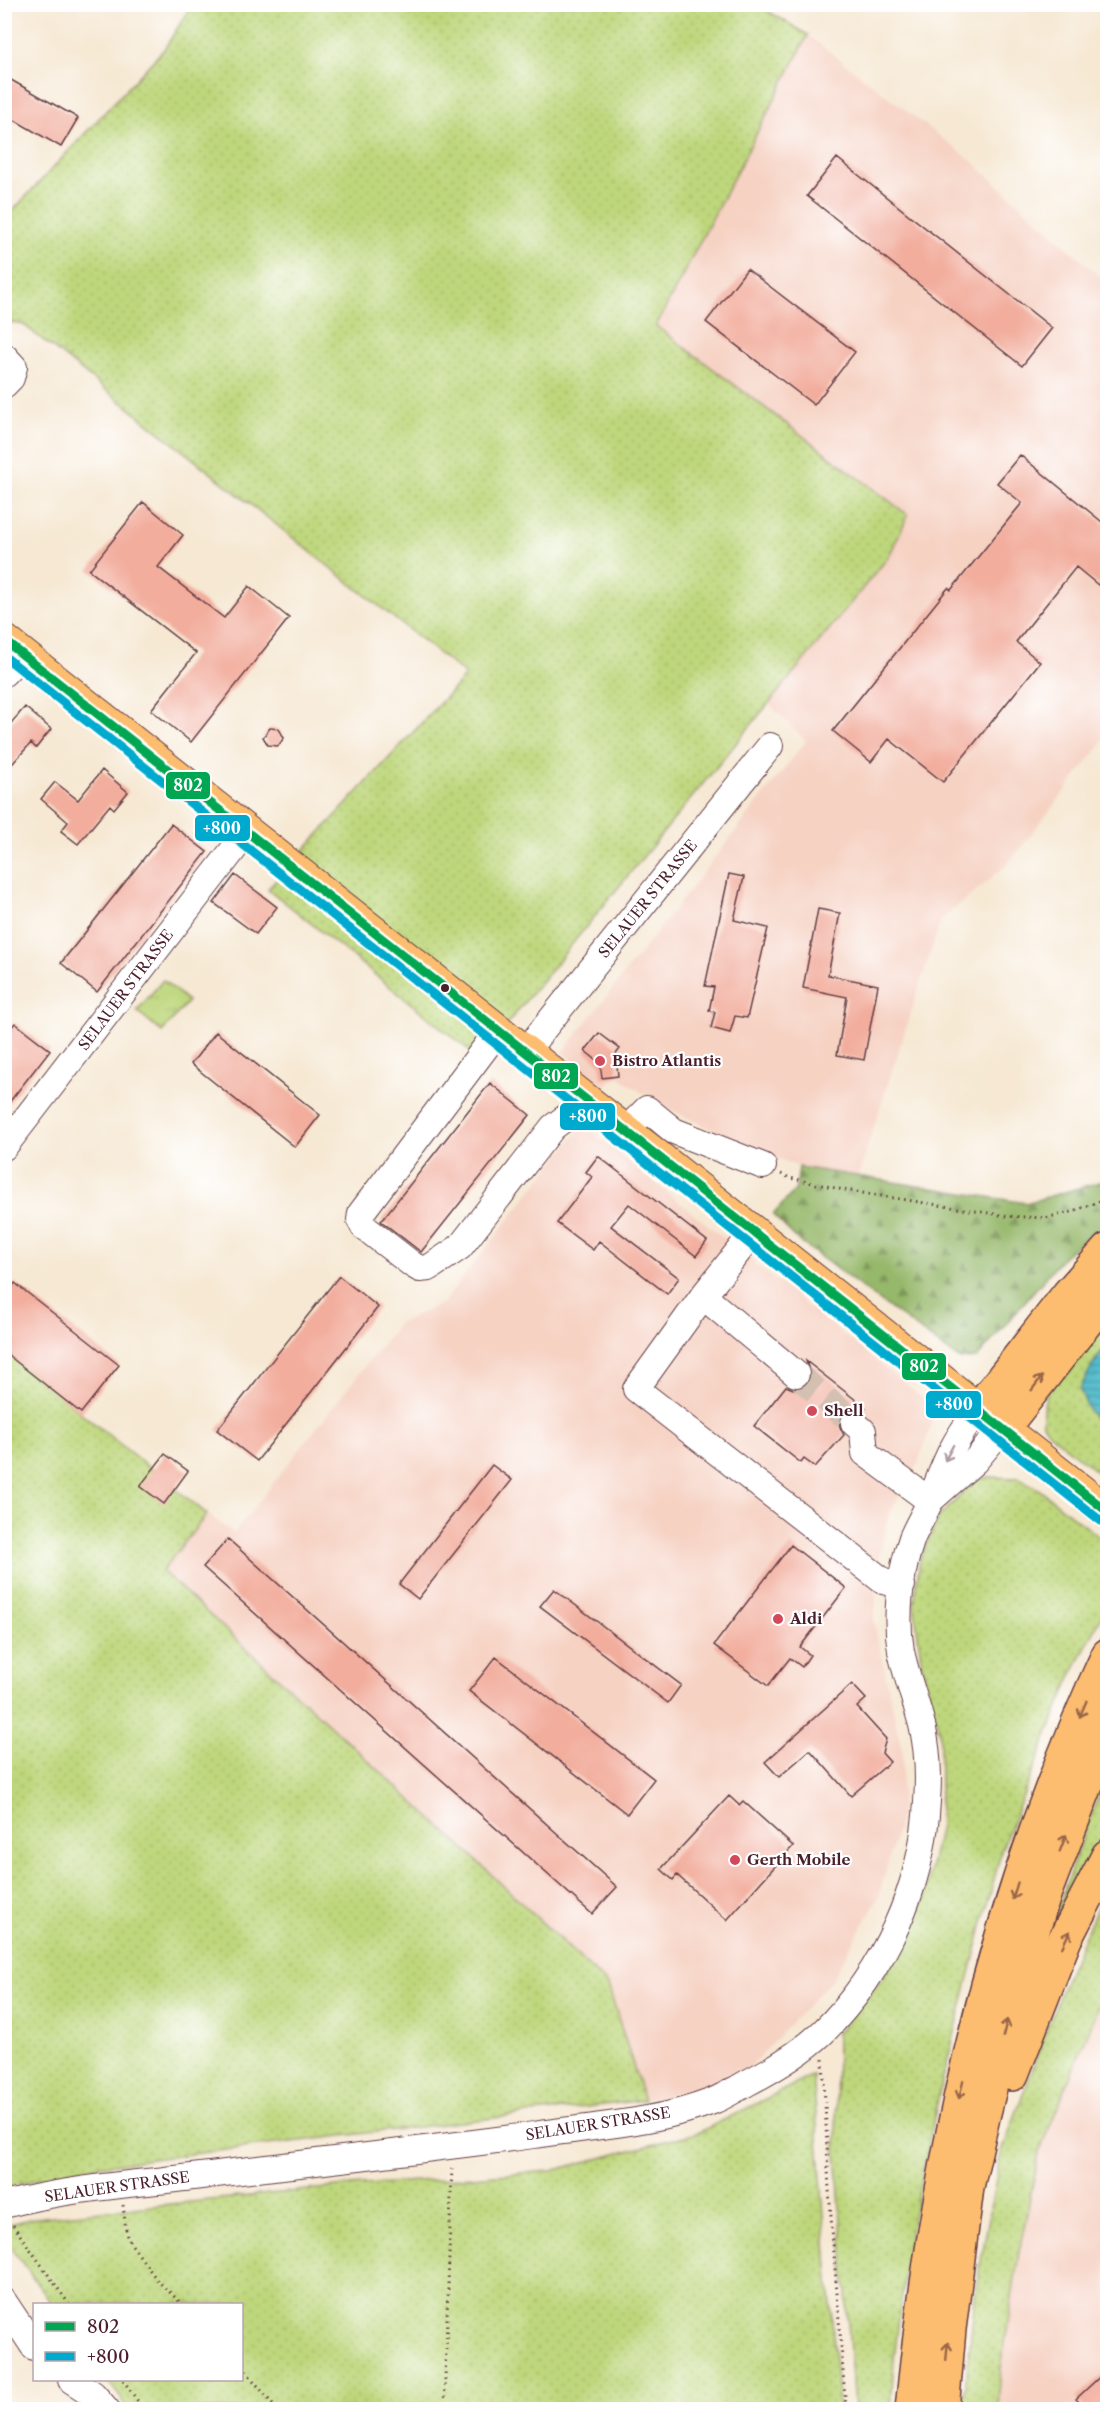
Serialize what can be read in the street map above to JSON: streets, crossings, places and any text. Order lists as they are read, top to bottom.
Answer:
{
  "streets": {
    "street": ["SELAUER STRASSE"]
  },
  "places": [
    "Bistro Atlantis",
    "Shell",
    "Aldi",
    "Gerth Mobile"
  ],
  "lines": ["transit line 802", "transit line +800"],
  "legend": ["802", "+800"]
}
